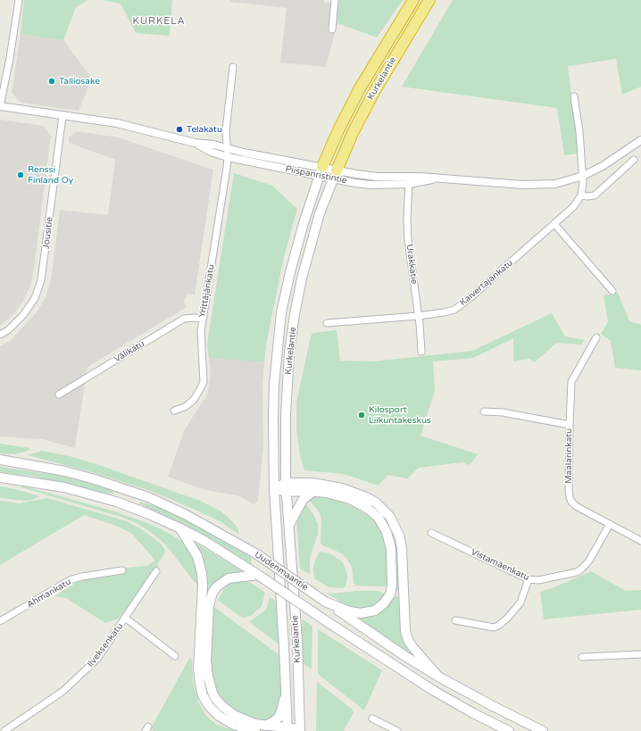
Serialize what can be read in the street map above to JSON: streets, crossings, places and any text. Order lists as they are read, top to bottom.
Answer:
{
  "streets": {
    "highway": ["Kurkelantie"],
    "main road": ["Uudenmaantie"],
    "street": [
      "Piispanristintie",
      "Jousitie",
      "Urakkatie",
      "Kaivertajankatu",
      "Yrittäjänkatu",
      "Välikatu",
      "Maalarinkatu",
      "Vistamäenkatu",
      "Ahmankatu",
      "Ilveksenkatu"
    ]
  },
  "crossings": [
    ["Kurkelantie", "Piispanristintie"],
    ["Piispanristintie", "Jousitie"],
    ["Piispanristintie", "Urakkatie"],
    ["Piispanristintie", "Yrittäjänkatu"],
    ["Urakkatie", "Kaivertajankatu"],
    ["Yrittäjänkatu", "Välikatu"],
    ["Maalarinkatu", "Vistamäenkatu"]
  ],
  "districts": ["KURKELA"],
  "places": [
    "Talliosake",
    "Telakatu",
    "Renssi Finland Oy",
    "Kilosport Liikuntakeskus"
  ]
}
